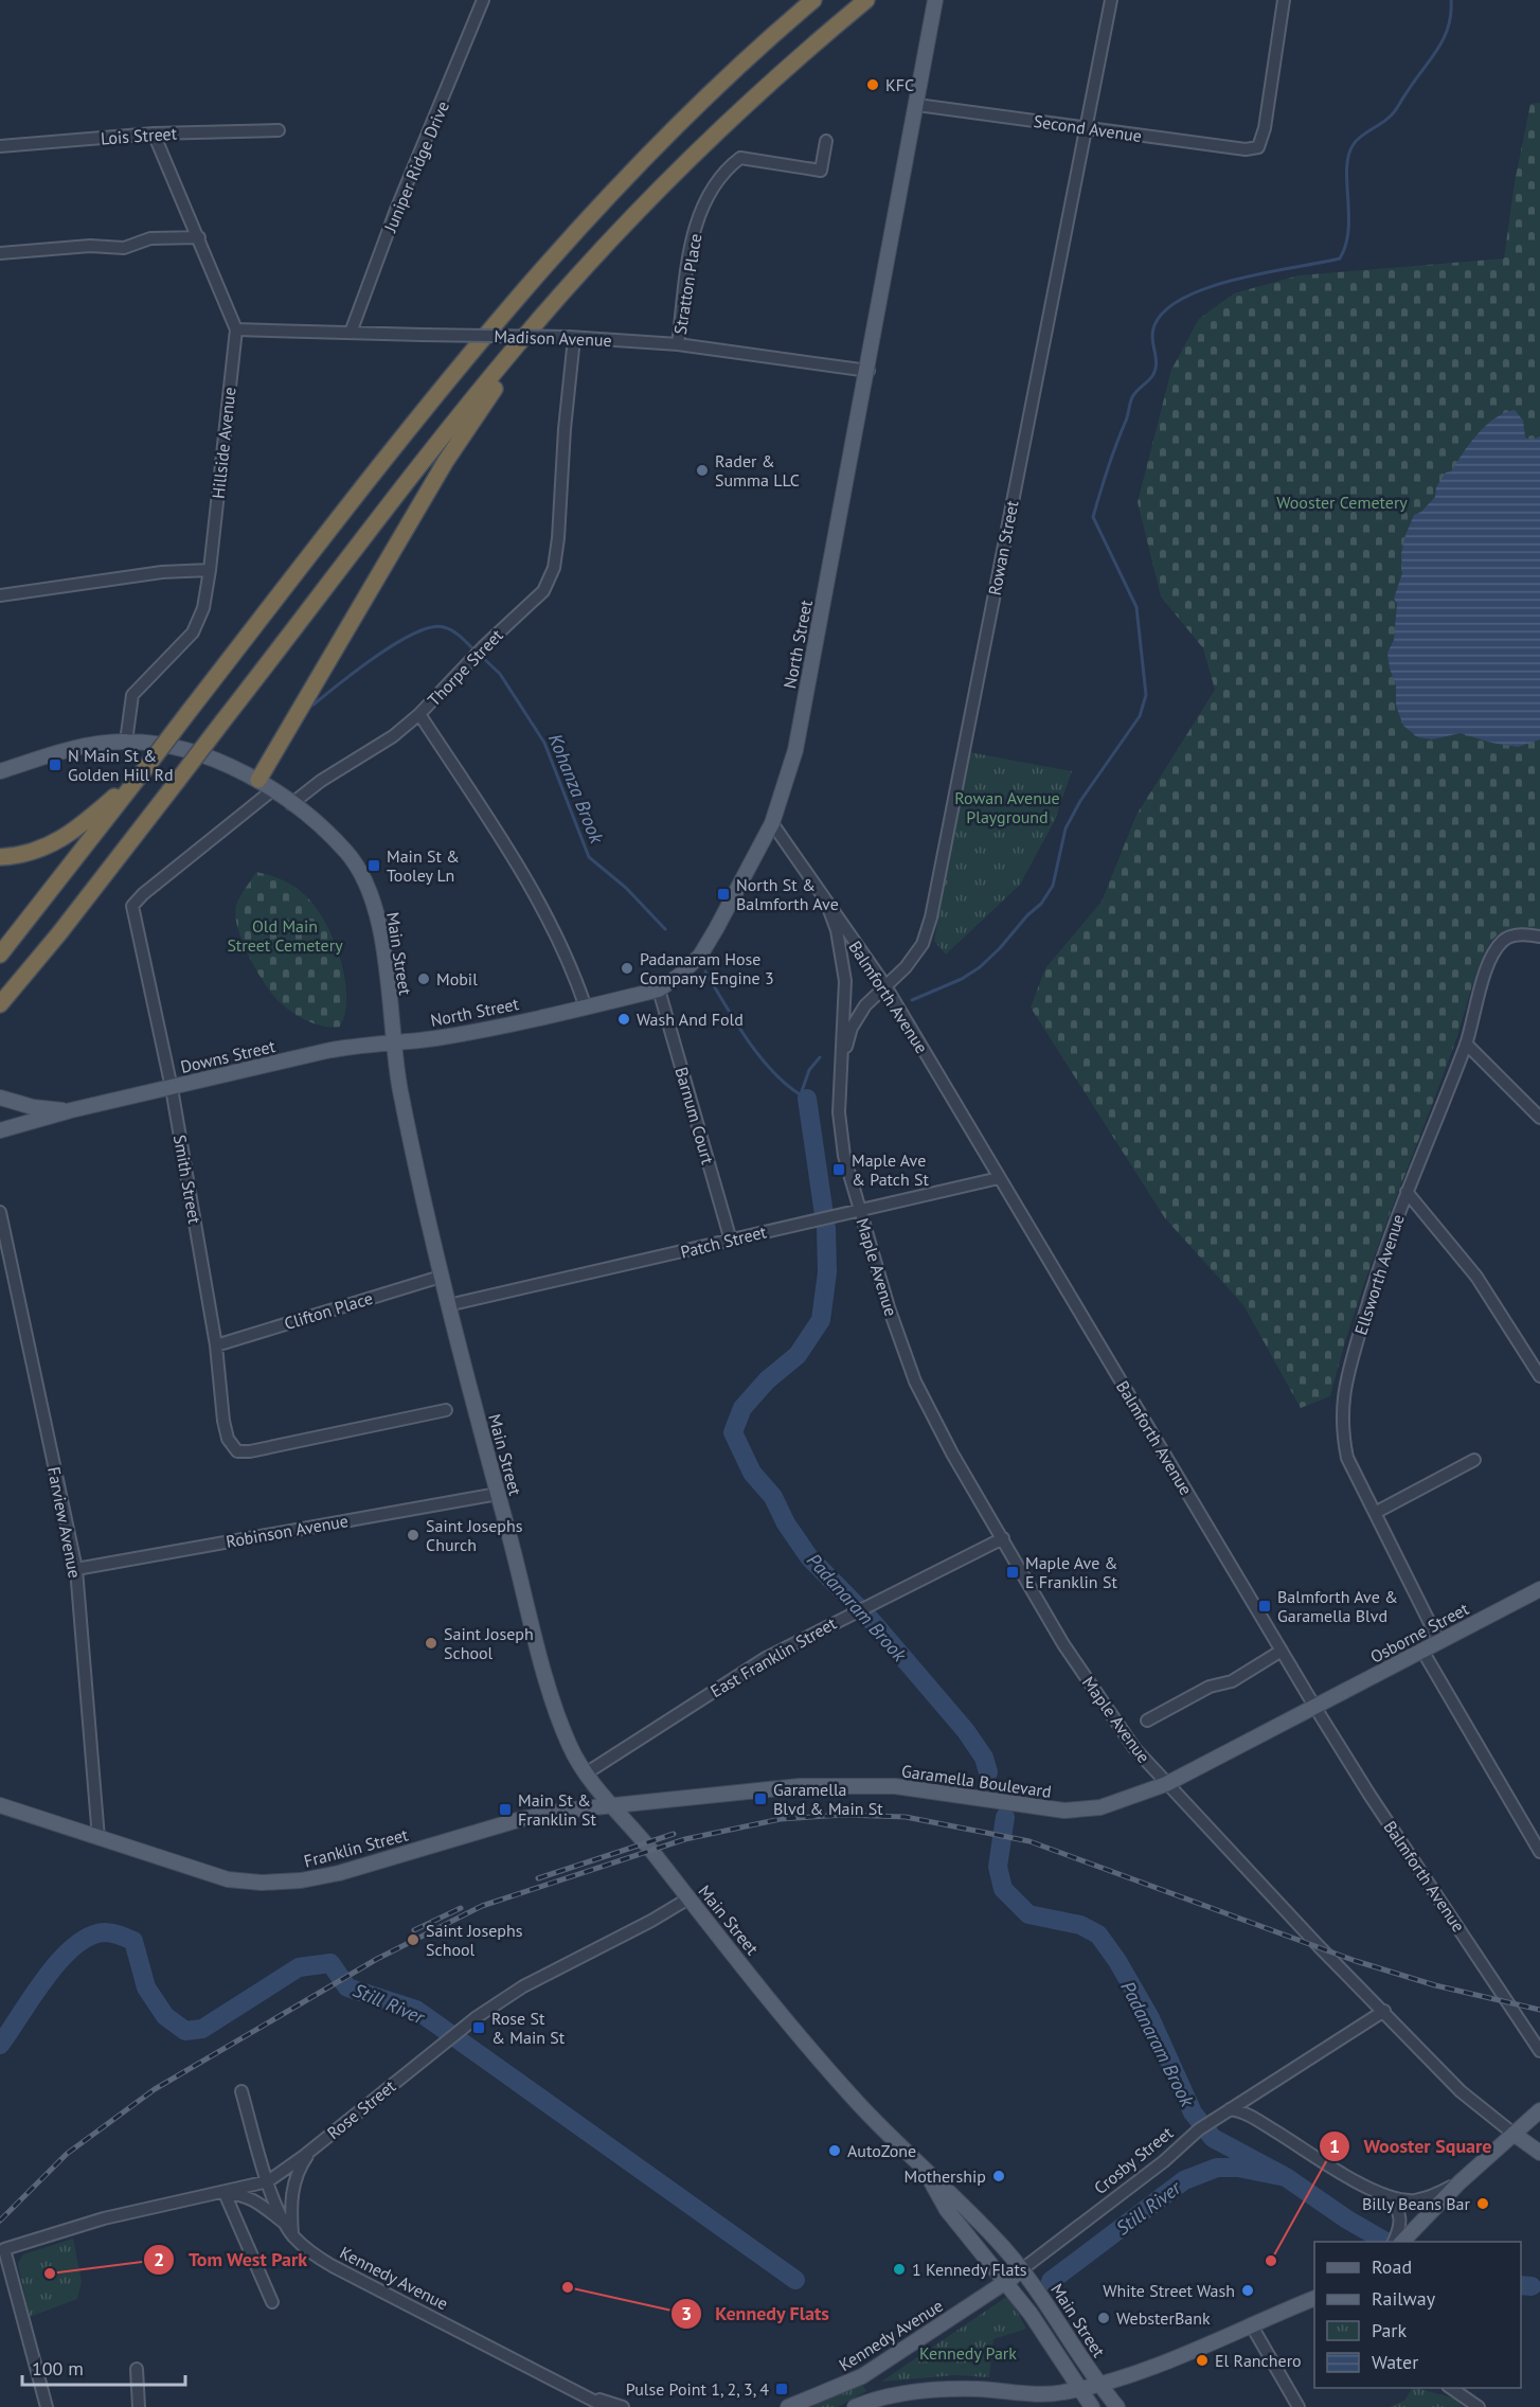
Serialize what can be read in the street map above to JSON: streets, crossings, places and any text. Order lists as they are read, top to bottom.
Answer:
{
  "streets": {
    "main road": [
      "North Street",
      "Main Street",
      "Downs Street",
      "Osborne Street",
      "Garamella Boulevard",
      "Franklin Street",
      "Crosby Street",
      "Kennedy Avenue"
    ],
    "street": [
      "Second Avenue",
      "Lois Street",
      "Juniper Ridge Drive",
      "Stratton Place",
      "Madison Avenue",
      "Hillside Avenue",
      "Rowan Street",
      "Thorpe Street",
      "Balmforth Avenue",
      "Barnum Court",
      "Smith Street",
      "Patch Street",
      "Maple Avenue",
      "Ellsworth Avenue",
      "Clifton Place",
      "Farview Avenue",
      "Robinson Avenue",
      "East Franklin Street",
      "Rose Street"
    ]
  },
  "crossings": [
    ["Second Avenue", "Rowan Street"],
    ["Second Avenue", "North Street"],
    ["Lois Street", "Hillside Avenue"],
    ["Juniper Ridge Drive", "Madison Avenue"],
    ["Stratton Place", "Madison Avenue"],
    ["Madison Avenue", "Hillside Avenue"],
    ["Madison Avenue", "North Street"],
    ["Madison Avenue", "Thorpe Street"],
    ["Hillside Avenue", "Main Street"],
    ["Rowan Street", "Balmforth Avenue"],
    ["Rowan Street", "Patch Street"],
    ["Rowan Street", "Maple Avenue"],
    ["North Street", "Thorpe Street"],
    ["North Street", "Main Street"],
    ["North Street", "Balmforth Avenue"],
    ["North Street", "Downs Street"],
    ["North Street", "Barnum Court"],
    ["Main Street", "Downs Street"],
    ["Main Street", "Smith Street"],
    ["Main Street", "Patch Street"],
    ["Main Street", "Clifton Place"],
    ["Main Street", "Robinson Avenue"],
    ["Main Street", "East Franklin Street"],
    ["Main Street", "Garamella Boulevard"],
    ["Main Street", "Franklin Street"],
    ["Main Street", "Rose Street"],
    ["Main Street", "Crosby Street"],
    ["Main Street", "Kennedy Avenue"],
    ["Balmforth Avenue", "Patch Street"],
    ["Balmforth Avenue", "Osborne Street"],
    ["Balmforth Avenue", "Garamella Boulevard"],
    ["Downs Street", "Smith Street"],
    ["Barnum Court", "Patch Street"],
    ["Smith Street", "Clifton Place"],
    ["Patch Street", "Maple Avenue"],
    ["Maple Avenue", "East Franklin Street"],
    ["Maple Avenue", "Garamella Boulevard"],
    ["Maple Avenue", "Crosby Street"],
    ["Ellsworth Avenue", "Osborne Street"],
    ["Farview Avenue", "Robinson Avenue"],
    ["Farview Avenue", "Franklin Street"],
    ["Osborne Street", "Garamella Boulevard"],
    ["Garamella Boulevard", "Franklin Street"],
    ["Rose Street", "Kennedy Avenue"],
    ["Crosby Street", "Kennedy Avenue"]
  ],
  "water": ["Kohanza Brook", "Padanaram Brook", "Still River"],
  "parks": [
    "Wooster Cemetery",
    "Rowan Avenue Playground",
    "Old Main Street Cemetery",
    "Kennedy Park"
  ],
  "places": {
    "other": [
      "KFC",
      "Rader & Summa LLC",
      "Padanaram Hose Company Engine 3",
      "Mobil",
      "Wash And Fold",
      "Saint Josephs Church",
      "Saint Joseph School",
      "Saint Josephs School",
      "AutoZone",
      "Mothership",
      "Billy Beans Bar",
      "Wooster Square",
      "1 Kennedy Flats",
      "Tom West Park",
      "Kennedy Flats",
      "White Street Wash",
      "WebsterBank",
      "El Ranchero"
    ],
    "transit": [
      "N Main St & Golden Hill Rd",
      "Main St & Tooley Ln",
      "North St & Balmforth Ave",
      "Maple Ave & Patch St",
      "Maple Ave & E Franklin St",
      "Balmforth Ave & Garamella Blvd",
      "Garamella Blvd & Main St",
      "Main St & Franklin St",
      "Rose St & Main St",
      "Pulse Point 1, 2, 3, 4"
    ]
  },
  "legend": [
    "Road",
    "Railway",
    "Park",
    "Water"
  ],
  "scale_bar": "100 m"
}
